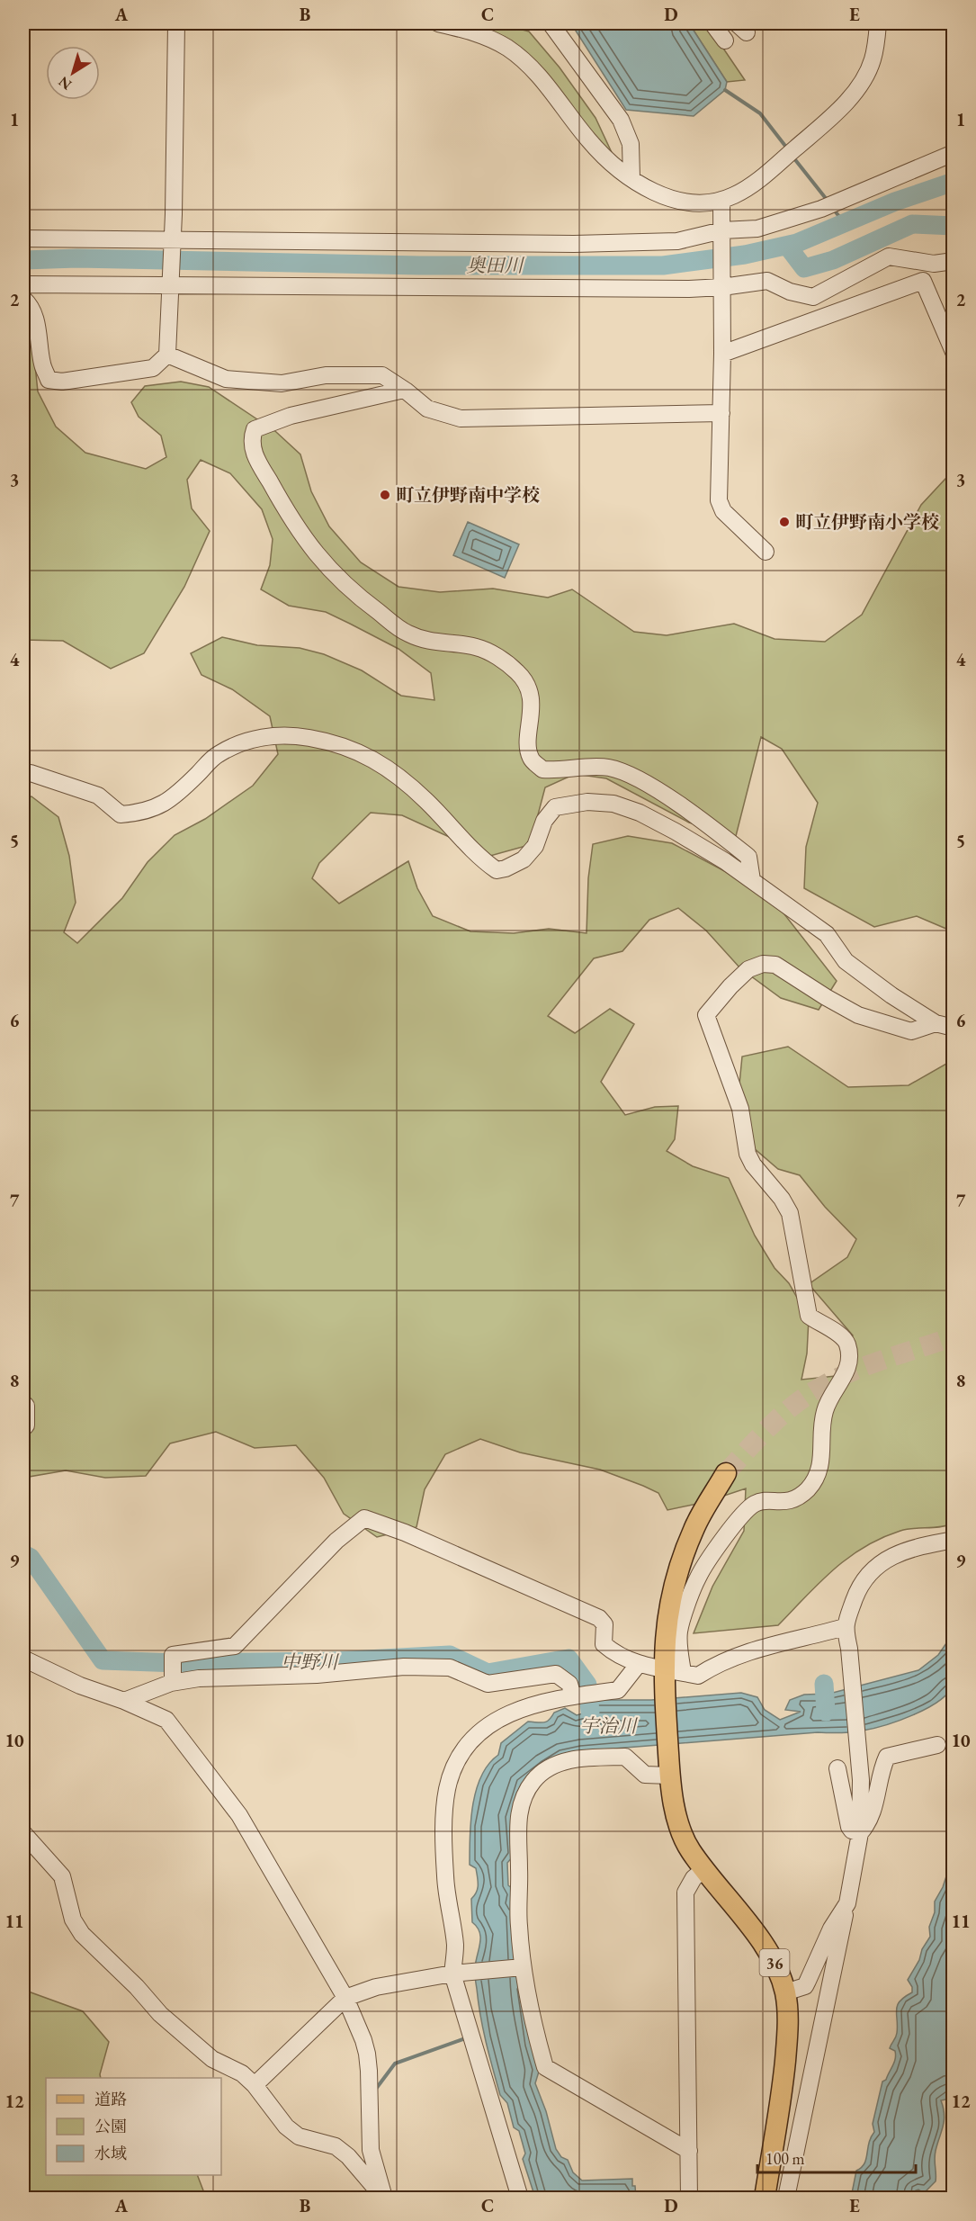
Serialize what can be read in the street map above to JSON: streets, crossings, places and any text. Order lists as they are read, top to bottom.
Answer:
{
  "streets": {
    "main road": ["36"]
  },
  "water": ["奥田川", "中野川", "宇治川"],
  "places": ["町立伊野南中学校", "町立伊野南小学校"],
  "legend": ["道路", "公園", "水域"],
  "scale_bar": "100 m",
  "north": "bottom left",
  "grid": {
    "columns": [
      "A",
      "B",
      "C",
      "D",
      "E"
    ],
    "rows": [
      "1",
      "2",
      "3",
      "4",
      "5",
      "6",
      "7",
      "8",
      "9",
      "10",
      "11",
      "12"
    ]
  }
}
